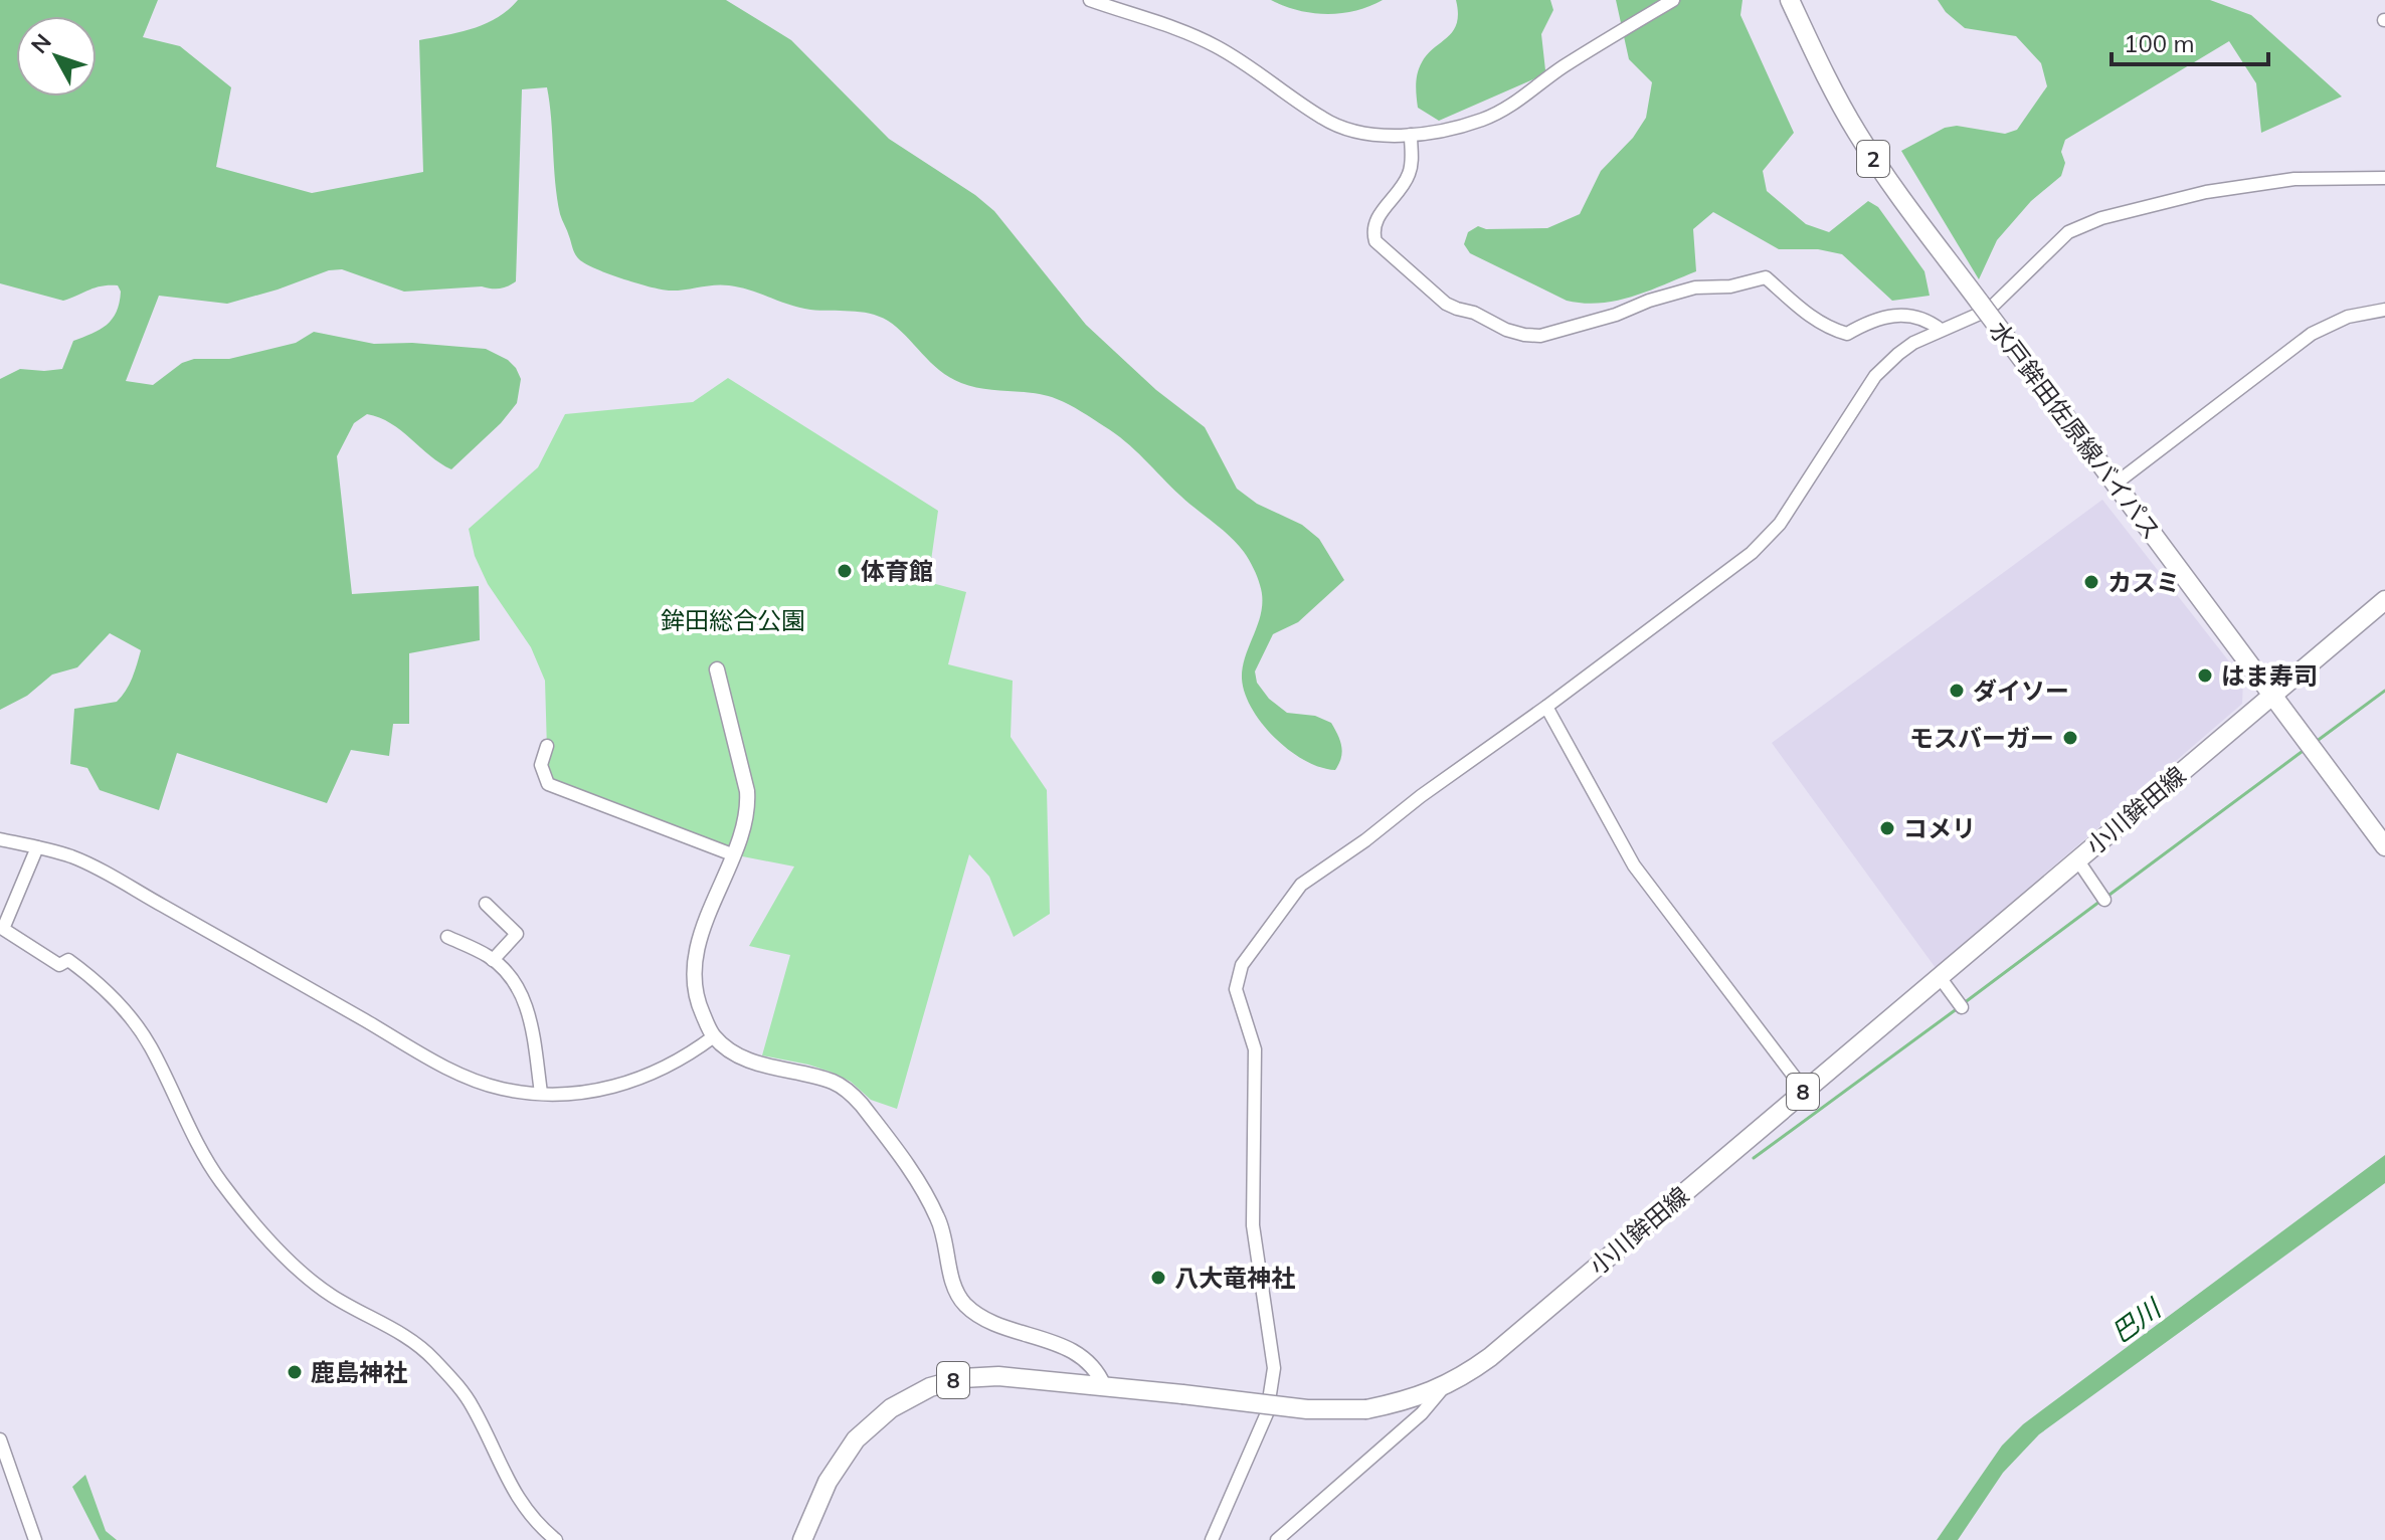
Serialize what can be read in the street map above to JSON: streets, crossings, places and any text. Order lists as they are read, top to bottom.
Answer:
{
  "streets": {
    "main road": [
      "2",
      "水戸鉾田佐原線バイパス",
      "小川鉾田線",
      "8"
    ]
  },
  "crossings": [
    ["水戸鉾田佐原線バイパス", "小川鉾田線"]
  ],
  "water": ["巴川"],
  "parks": ["鉾田総合公園"],
  "places": [
    "体育館",
    "カスミ",
    "はま寿司",
    "ダイソー",
    "モスバーガー",
    "コメリ",
    "八大竜神社",
    "鹿島神社"
  ],
  "scale_bar": "100 m",
  "north": "top left"
}
